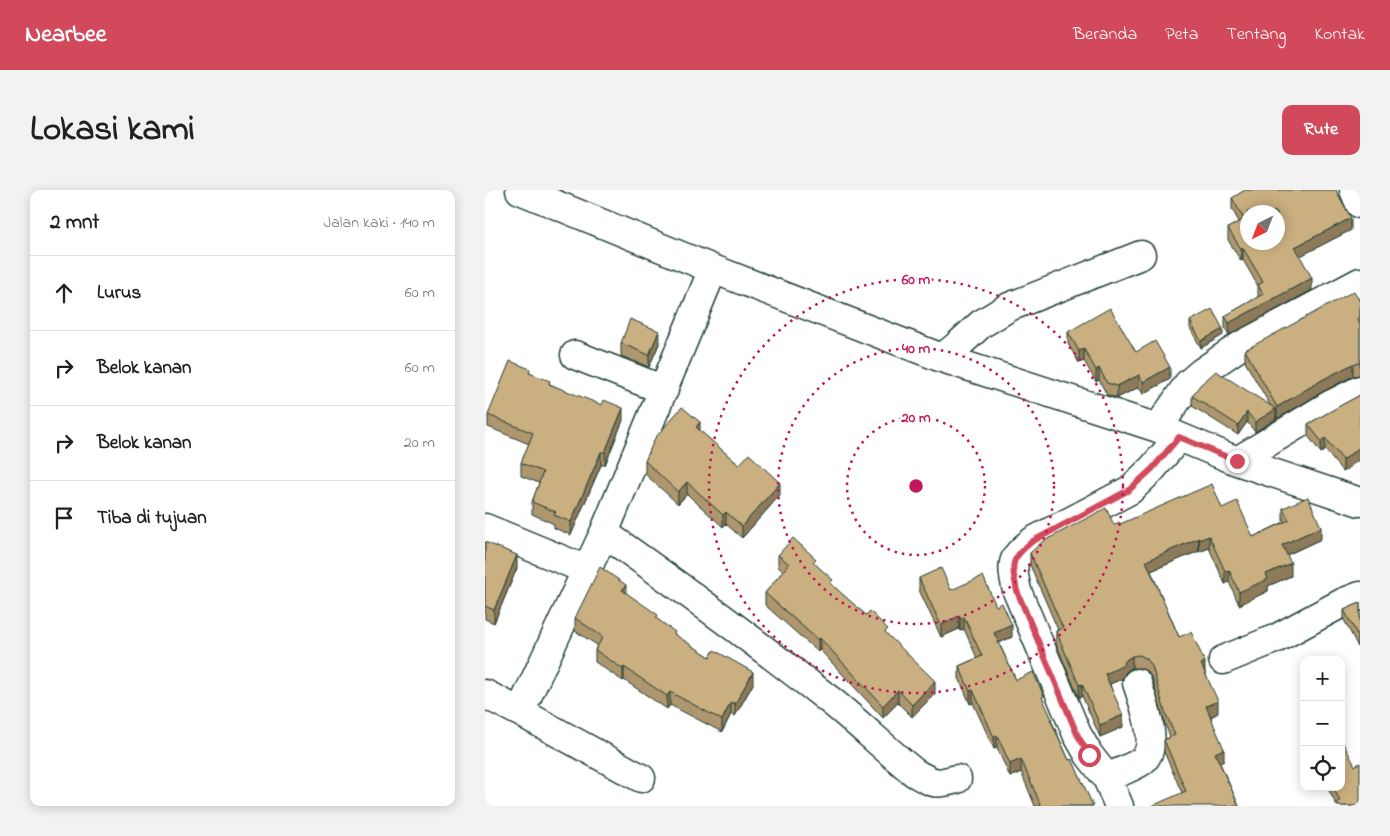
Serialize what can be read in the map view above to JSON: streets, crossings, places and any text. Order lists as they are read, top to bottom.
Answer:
{
  "north": "bottom left",
  "page": {
    "header": "Nearbee",
    "nav": [
      "Beranda",
      "Peta",
      "Tentang",
      "Kontak"
    ],
    "title": "Lokasi kami",
    "buttons": "Rute",
    "heading": ["2 mnt", "Jalan kaki · 140 m"],
    "list": [
      ["Lurus", "60 m"],
      ["Belok kanan", "60 m"],
      ["Belok kanan", "20 m"],
      "Tiba di tujuan"
    ],
    "map_buttons": ["+", "−"]
  },
  "rings": ["60 m", "40 m", "20 m"]
}
